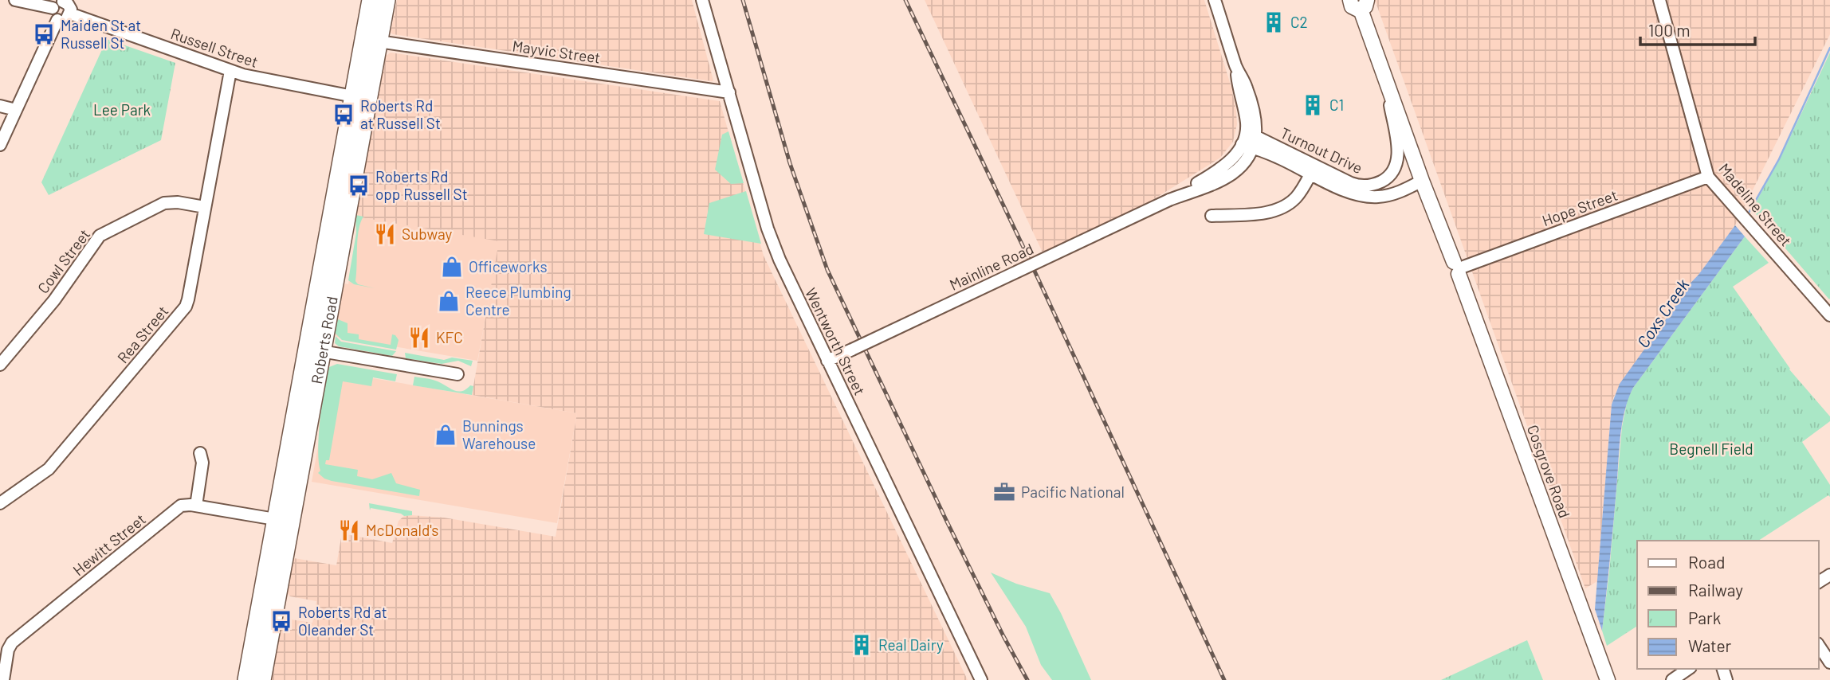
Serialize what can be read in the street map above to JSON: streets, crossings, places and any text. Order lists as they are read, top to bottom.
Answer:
{
  "streets": {
    "highway": ["Roberts Road"],
    "main road": ["Cosgrove Road"],
    "street": [
      "Russell Street",
      "Mayvic Street",
      "Turnout Drive",
      "Madeline Street",
      "Hope Street",
      "Cowl Street",
      "Mainline Road",
      "Rea Street",
      "Wentworth Street",
      "Hewitt Street"
    ]
  },
  "crossings": [
    ["Russell Street", "Rea Street"],
    ["Russell Street", "Roberts Road"],
    ["Mayvic Street", "Roberts Road"],
    ["Mayvic Street", "Wentworth Street"],
    ["Turnout Drive", "Mainline Road"],
    ["Turnout Drive", "Cosgrove Road"],
    ["Madeline Street", "Hope Street"],
    ["Hope Street", "Cosgrove Road"],
    ["Cowl Street", "Rea Street"],
    ["Mainline Road", "Wentworth Street"],
    ["Roberts Road", "Hewitt Street"]
  ],
  "water": ["Coxs Creek"],
  "parks": ["Lee Park", "Begnell Field"],
  "places": {
    "building": ["C2", "C1", "Real Dairy"],
    "bus stop": [
      "Maiden St at Russell St",
      "Roberts Rd at Russell St",
      "Roberts Rd opp Russell St",
      "Roberts Rd at Oleander St"
    ],
    "restaurant": ["Subway", "KFC", "McDonald's"],
    "shop": ["Officeworks", "Reece Plumbing Centre", "Bunnings Warehouse"],
    "office": ["Pacific National"]
  },
  "legend": [
    "Road",
    "Railway",
    "Park",
    "Water"
  ],
  "scale_bar": "100 m"
}
